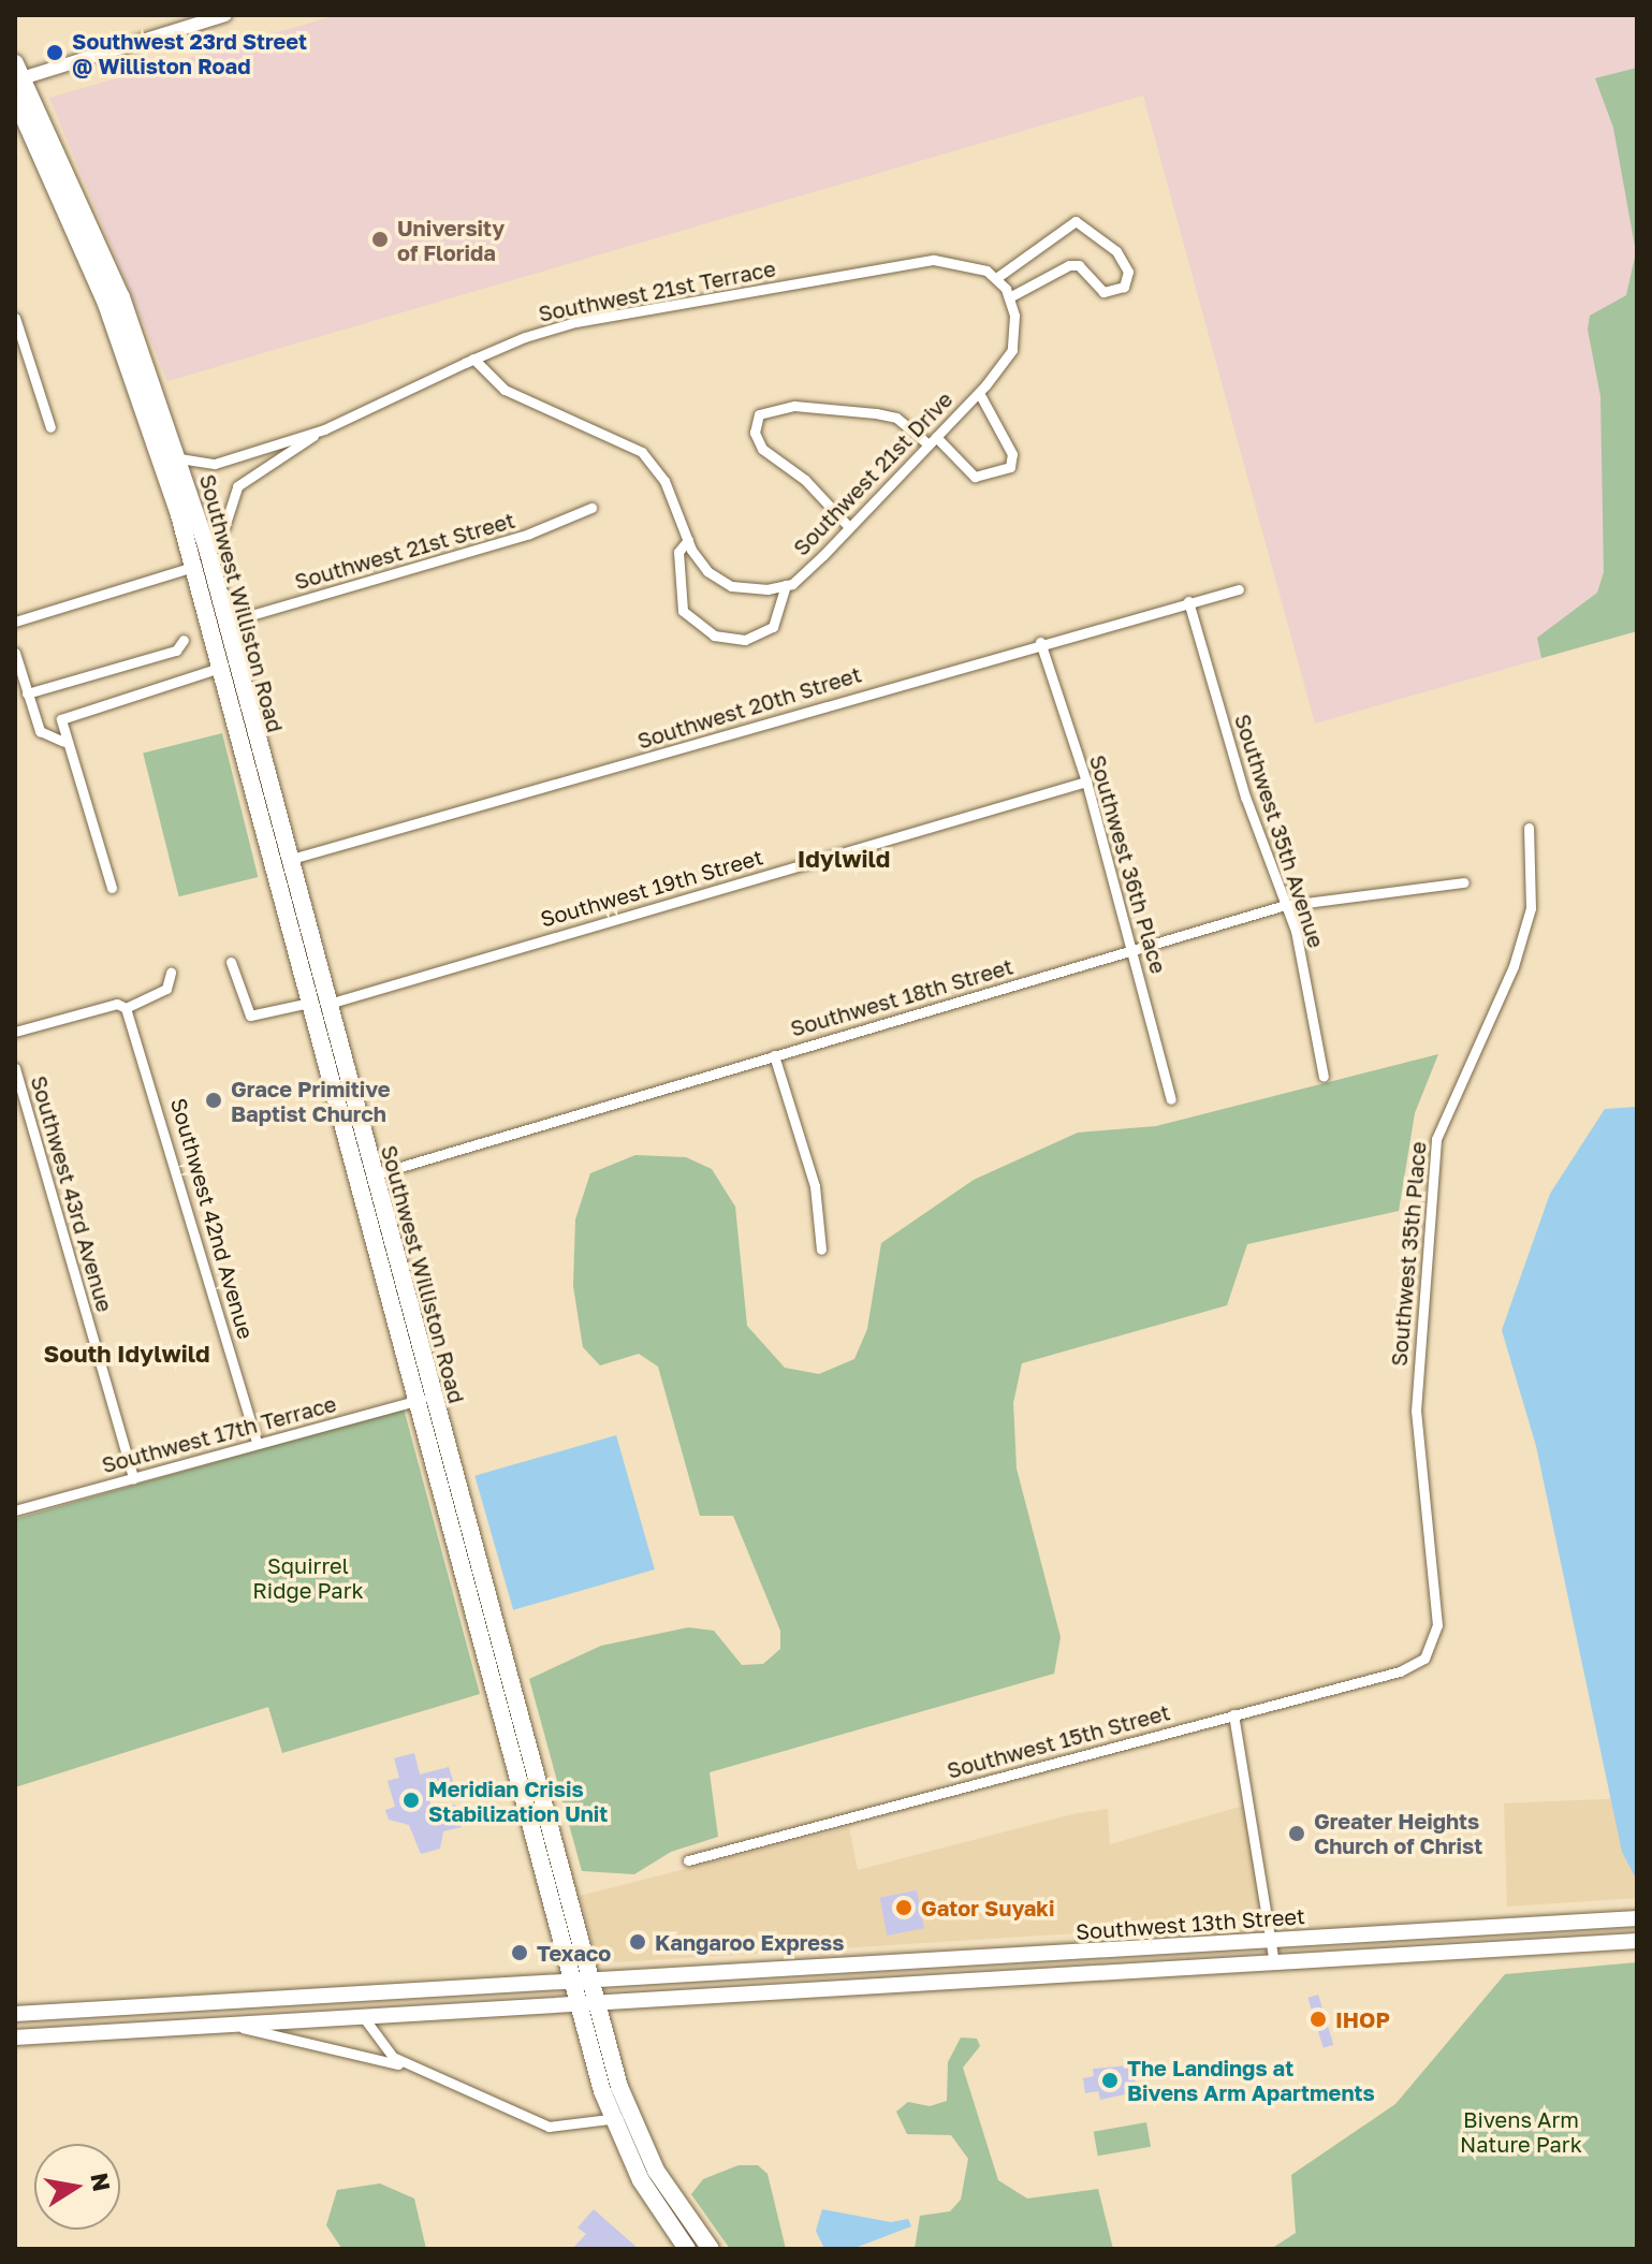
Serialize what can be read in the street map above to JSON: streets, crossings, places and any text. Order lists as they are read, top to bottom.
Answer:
{
  "streets": {
    "highway": ["Southwest Williston Road"],
    "main road": ["Southwest 13th Street"],
    "street": [
      "Southwest 21st Terrace",
      "Southwest 21st Drive",
      "Southwest 21st Street",
      "Southwest 20th Street",
      "Southwest 35th Avenue",
      "Southwest 36th Place",
      "Southwest 19th Street",
      "Southwest 18th Street",
      "Southwest 43rd Avenue",
      "Southwest 42nd Avenue",
      "Southwest 35th Place",
      "Southwest 17th Terrace",
      "Southwest 15th Street"
    ]
  },
  "crossings": [
    ["Southwest 21st Terrace", "Southwest 21st Drive"],
    ["Southwest 21st Terrace", "Southwest Williston Road"],
    ["Southwest 21st Street", "Southwest Williston Road"],
    ["Southwest Williston Road", "Southwest 20th Street"],
    ["Southwest Williston Road", "Southwest 19th Street"],
    ["Southwest Williston Road", "Southwest 18th Street"],
    ["Southwest Williston Road", "Southwest 17th Terrace"],
    ["Southwest Williston Road", "Southwest 13th Street"],
    ["Southwest 20th Street", "Southwest 35th Avenue"],
    ["Southwest 20th Street", "Southwest 36th Place"],
    ["Southwest 35th Avenue", "Southwest 18th Street"],
    ["Southwest 36th Place", "Southwest 19th Street"],
    ["Southwest 36th Place", "Southwest 18th Street"],
    ["Southwest 43rd Avenue", "Southwest 17th Terrace"],
    ["Southwest 42nd Avenue", "Southwest 17th Terrace"],
    ["Southwest 35th Place", "Southwest 15th Street"]
  ],
  "districts": ["Idylwild", "South Idylwild"],
  "parks": ["Squirrel Ridge Park", "Bivens Arm Nature Park"],
  "places": [
    "Southwest 23rd Street @ Williston Road",
    "University of Florida",
    "Grace Primitive Baptist Church",
    "Meridian Crisis Stabilization Unit",
    "Greater Heights Church of Christ",
    "Gator Suyaki",
    "Kangaroo Express",
    "Texaco",
    "IHOP",
    "The Landings at Bivens Arm Apartments"
  ],
  "north": "right"
}
